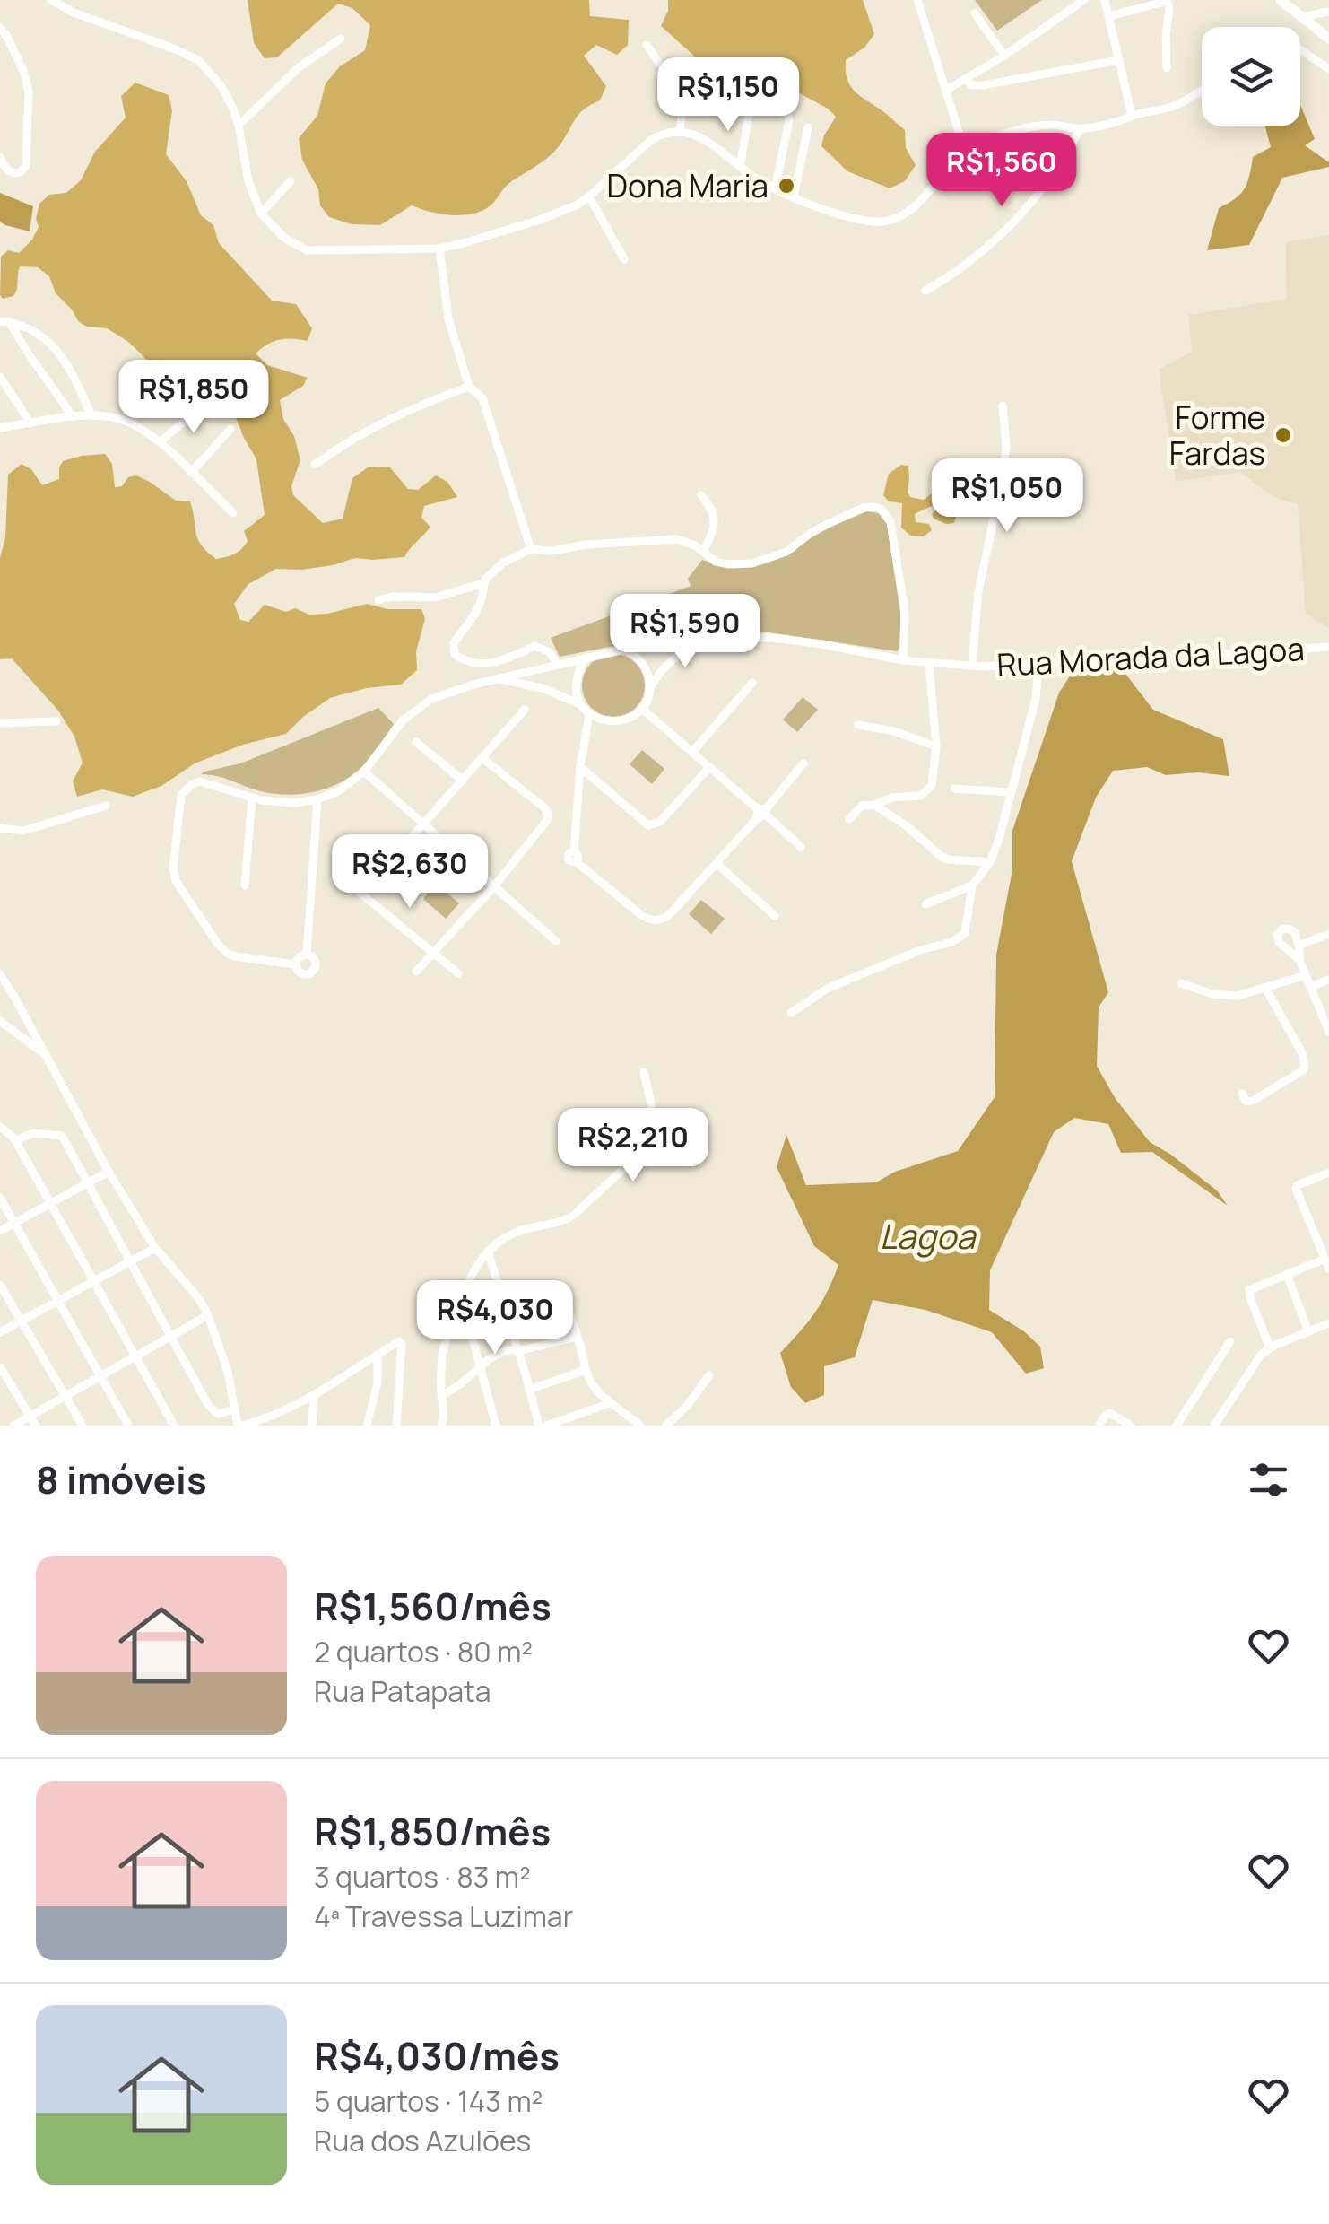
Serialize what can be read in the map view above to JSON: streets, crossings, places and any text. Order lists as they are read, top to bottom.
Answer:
{
  "streets": {
    "street": ["Rua Morada da Lagoa"]
  },
  "water": ["Lagoa"],
  "places": ["Dona Maria", "Forme Fardas"],
  "page": {
    "price": [
      "R$1,150",
      "R$1,560",
      "R$1,850",
      "R$1,050",
      "R$1,590",
      "R$2,630",
      "R$2,210",
      "R$4,030"
    ],
    "heading": "8 imóveis",
    "list": [
      {
        "name": "R$1,560/mês",
        "note": "2 quartos · 80 m² · Rua Patapata"
      },
      {
        "name": "R$1,850/mês",
        "note": "3 quartos · 83 m² · 4ª Travessa Luzimar"
      },
      {
        "name": "R$4,030/mês",
        "note": "5 quartos · 143 m² · Rua dos Azulões"
      }
    ]
  }
}
